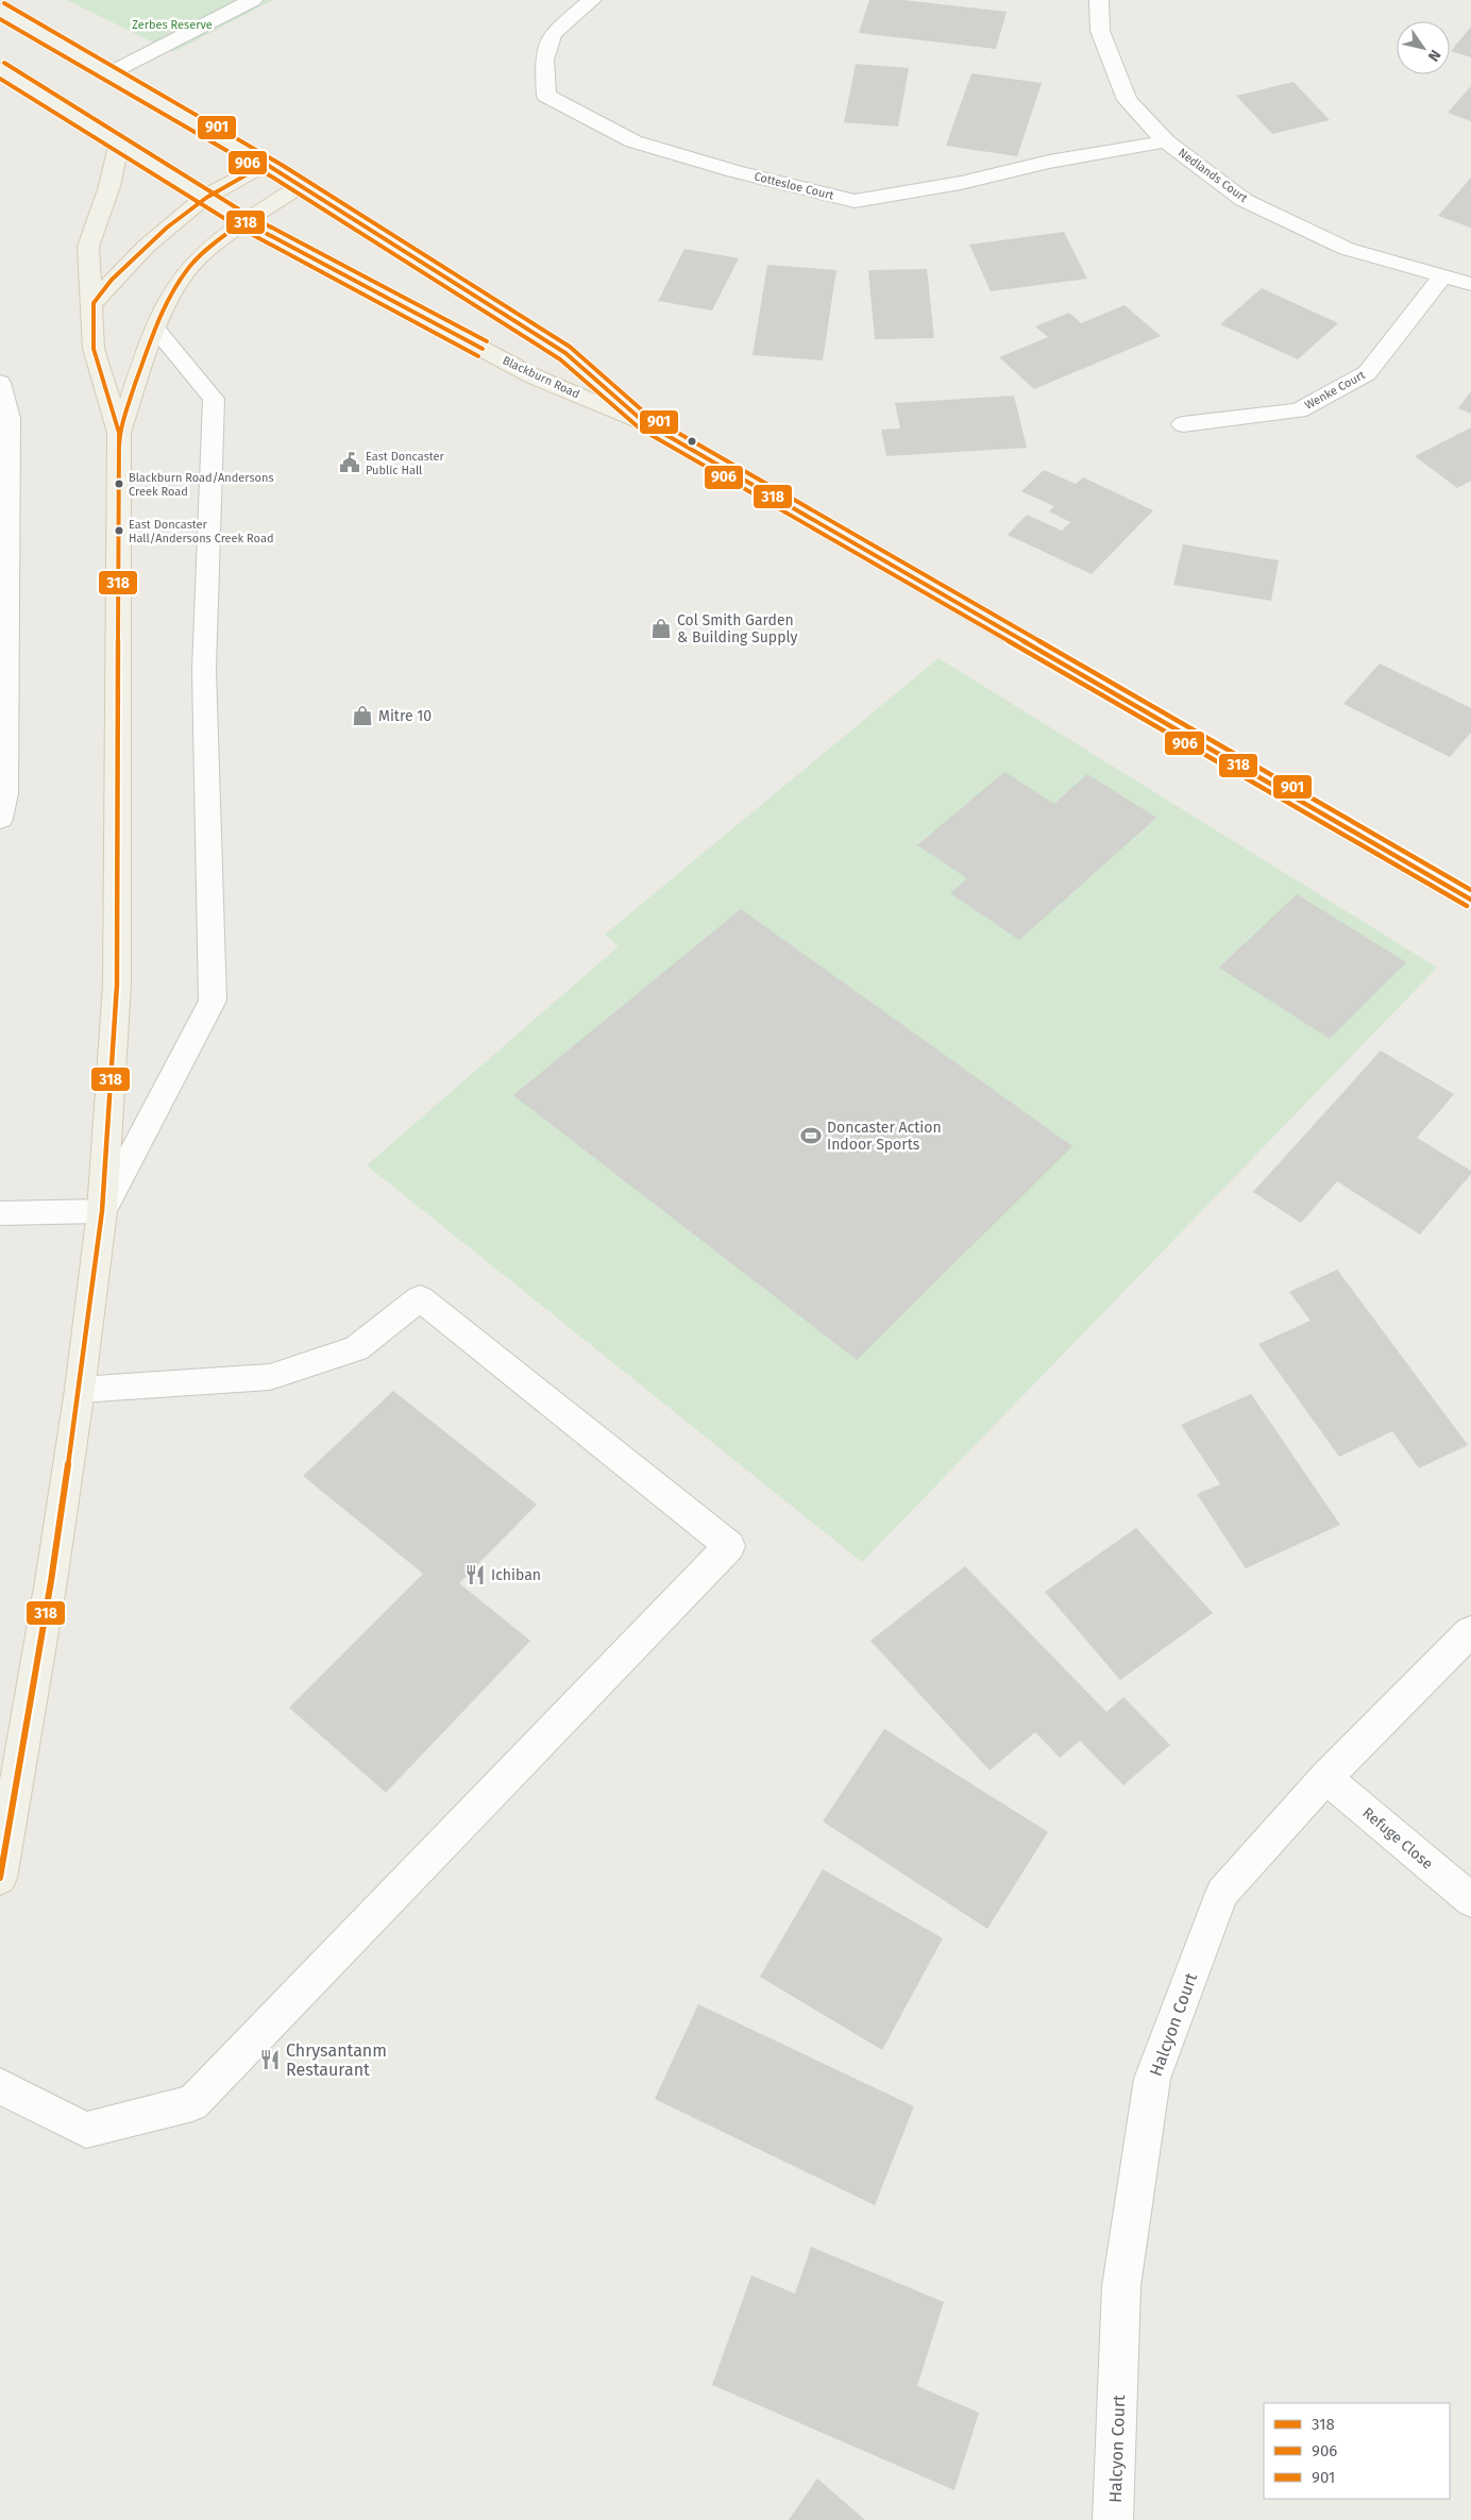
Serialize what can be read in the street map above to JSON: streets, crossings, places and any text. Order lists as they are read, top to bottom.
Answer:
{
  "streets": {
    "main road": ["Blackburn Road"],
    "street": [
      "Nedlands Court",
      "Cottesloe Court",
      "Wenke Court",
      "Refuge Close",
      "Halcyon Court"
    ]
  },
  "crossings": [
    ["Nedlands Court", "Cottesloe Court"],
    ["Nedlands Court", "Wenke Court"],
    ["Refuge Close", "Halcyon Court"]
  ],
  "parks": ["Zerbes Reserve"],
  "places": {
    "public building": ["East Doncaster Public Hall"],
    "other": ["Blackburn Road/Andersons Creek Road", "East Doncaster Hall/Andersons Creek Road"],
    "shop": ["Col Smith Garden & Building Supply", "Mitre 10"],
    "sports": ["Doncaster Action Indoor Sports"],
    "restaurant": ["Ichiban", "Chrysantanm Restaurant"]
  },
  "lines": ["transit line 901", "transit line 906", "transit line 318"],
  "legend": ["318", "906", "901"],
  "north": "bottom right"
}
